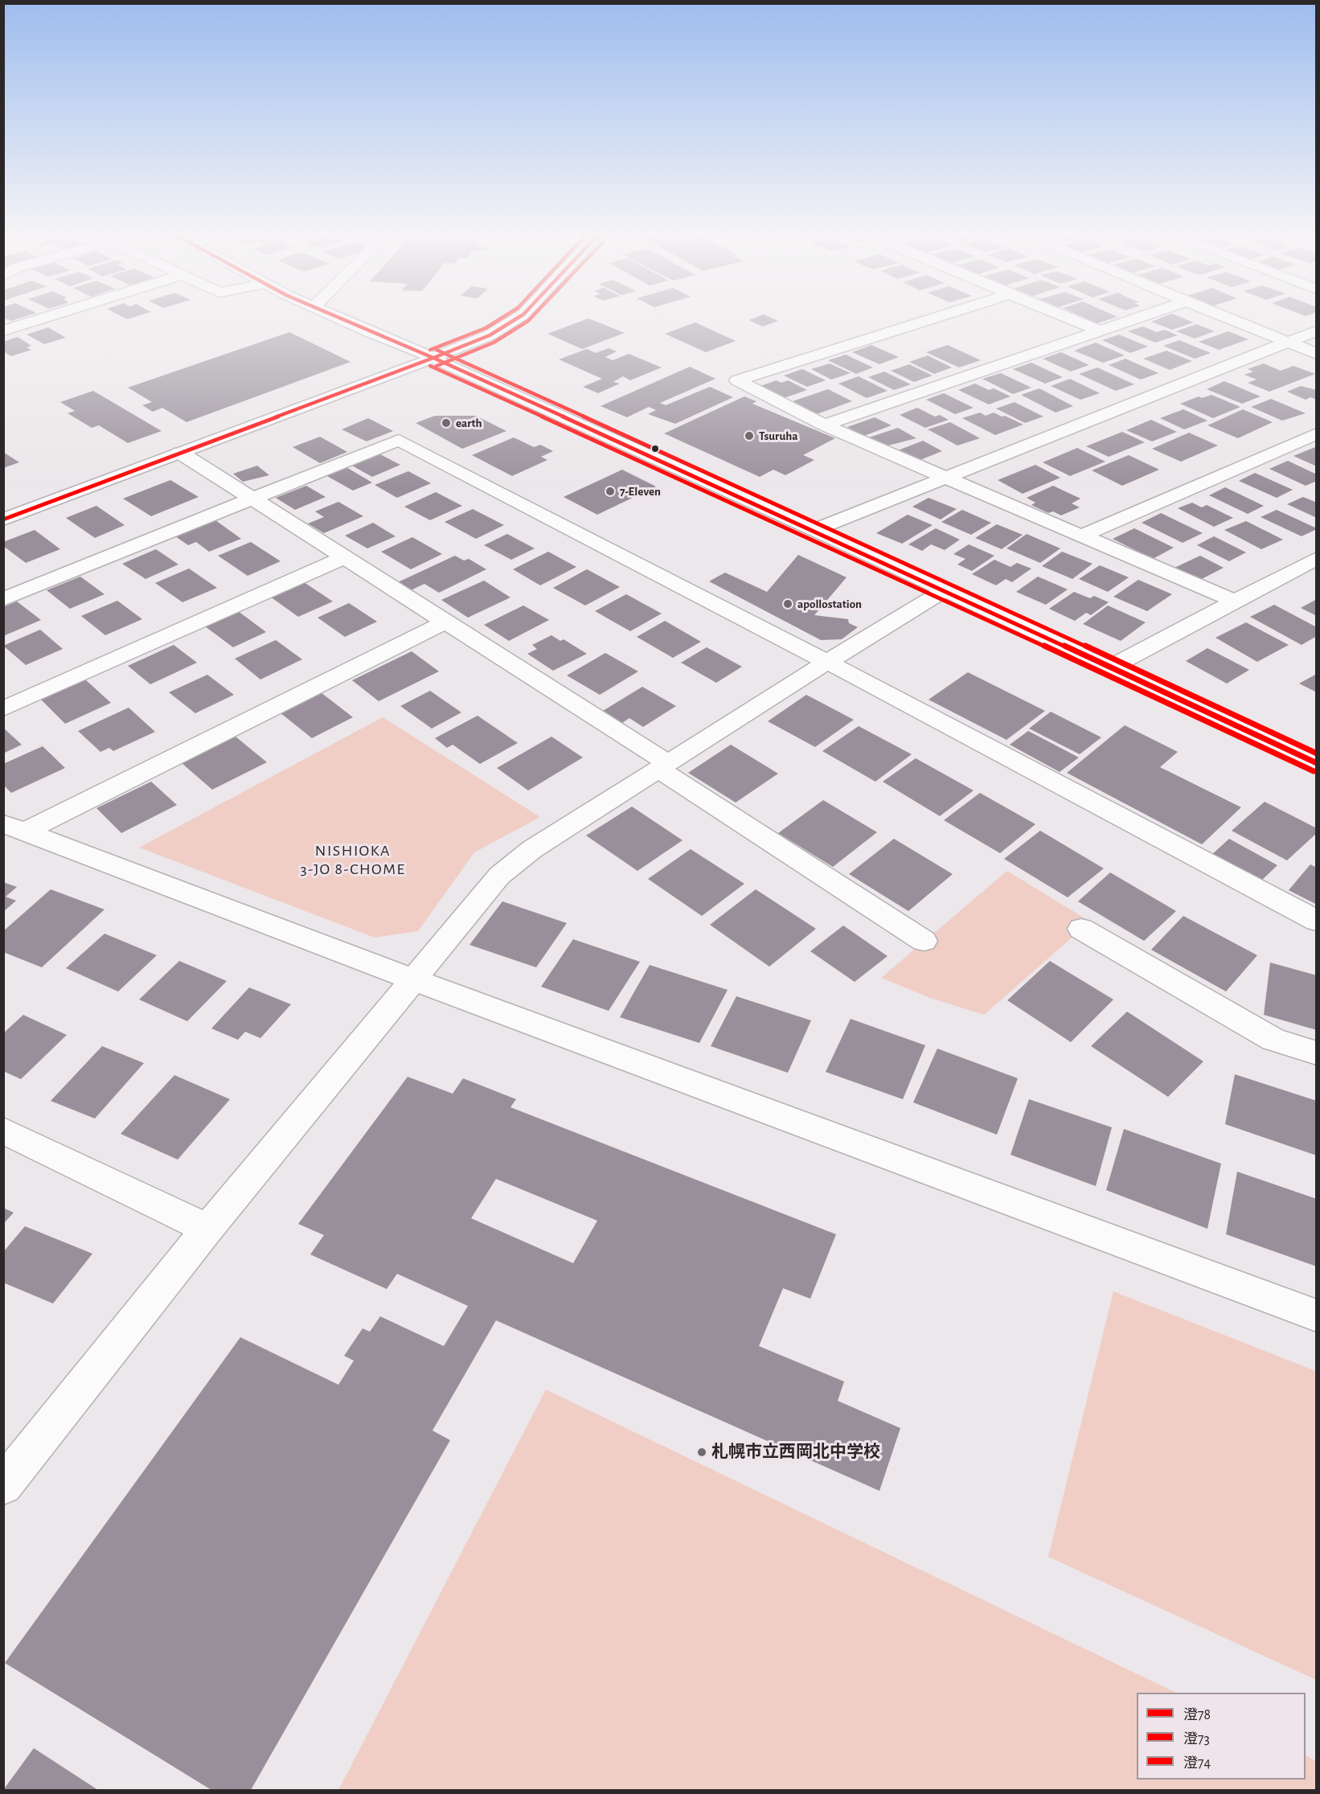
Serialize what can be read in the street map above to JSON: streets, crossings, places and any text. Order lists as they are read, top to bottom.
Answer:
{
  "districts": ["NISHIOKA 3-JO 8-CHOME"],
  "places": [
    "earth",
    "Tsuruha",
    "7-Eleven",
    "apollostation",
    "札幌市立西岡北中学校"
  ],
  "lines": ["transit line 澄73", "transit line 澄74", "transit line 澄78"],
  "legend": ["澄78", "澄73", "澄74"]
}
